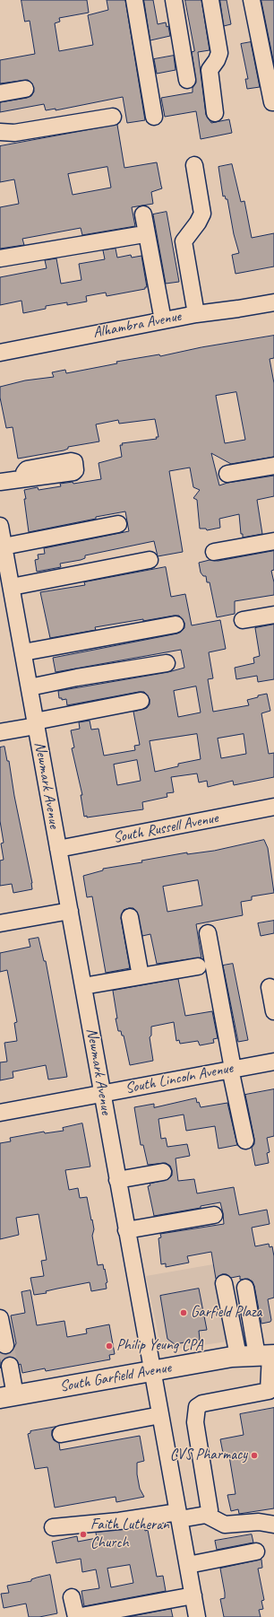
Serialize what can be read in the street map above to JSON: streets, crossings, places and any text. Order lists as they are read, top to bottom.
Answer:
{
  "streets": {
    "main road": ["South Garfield Avenue"],
    "street": [
      "Alhambra Avenue",
      "Newmark Avenue",
      "South Russell Avenue",
      "South Lincoln Avenue"
    ]
  },
  "crossings": [
    ["Newmark Avenue", "South Russell Avenue"],
    ["Newmark Avenue", "South Lincoln Avenue"],
    ["Newmark Avenue", "South Garfield Avenue"]
  ],
  "places": [
    "Garfield Plaza",
    "Philip Yeung CPA",
    "CVS Pharmacy",
    "Faith Lutheran Church"
  ]
}
